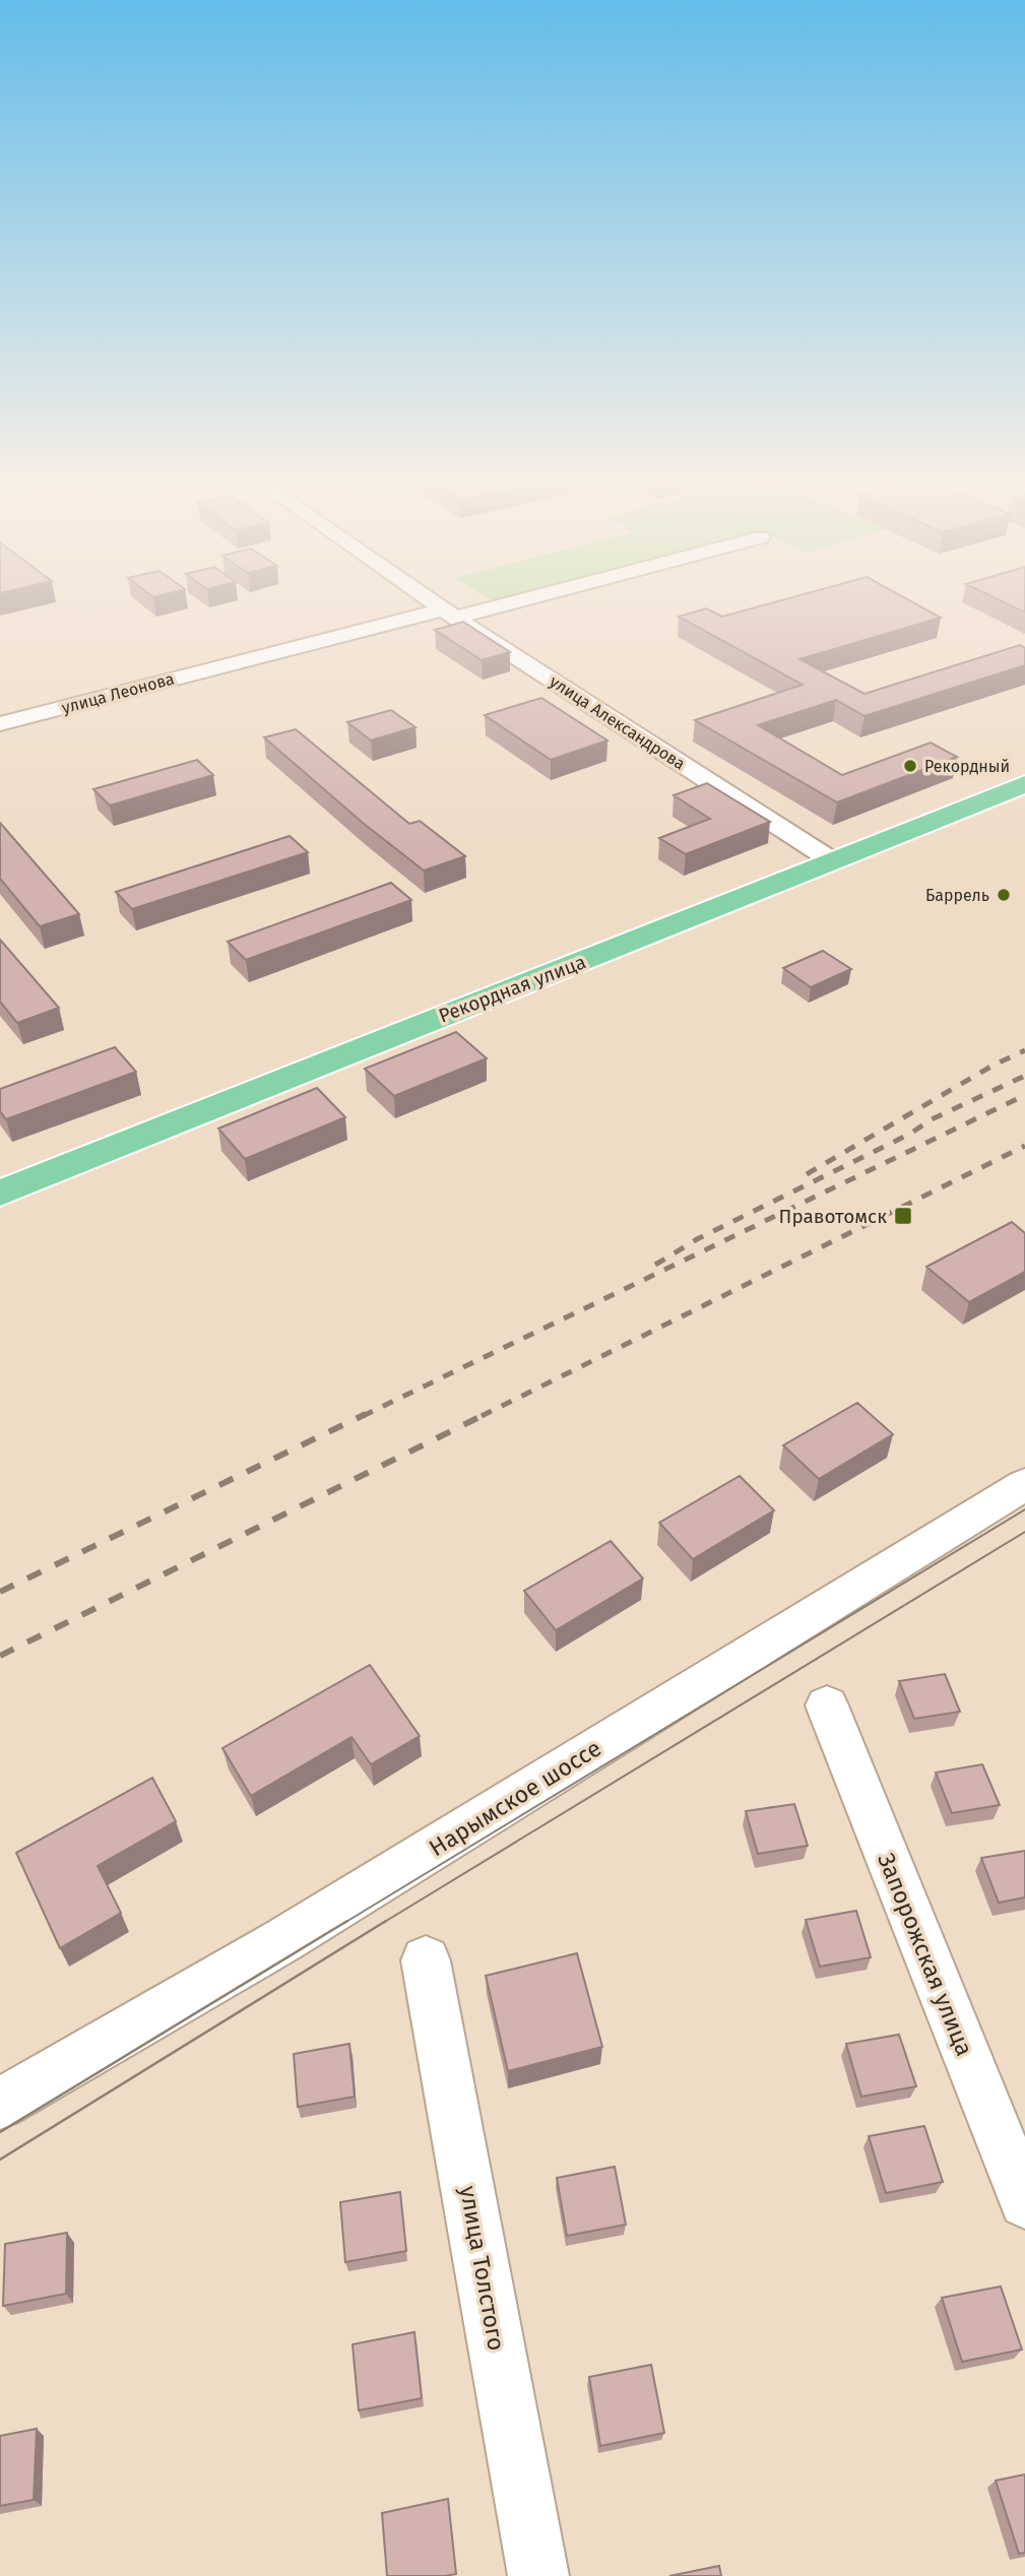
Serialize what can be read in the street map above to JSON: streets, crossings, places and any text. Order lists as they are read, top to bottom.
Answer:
{
  "streets": {
    "main road": ["Рекордная улица"],
    "street": [
      "улица Леонова",
      "улица Александрова",
      "Нарымское шоссе",
      "Запорожская улица",
      "улица Толстого"
    ]
  },
  "crossings": [
    ["улица Леонова", "улица Александрова"],
    ["улица Александрова", "Рекордная улица"]
  ],
  "places": {
    "other": ["Рекордный", "Баррель"],
    "transit": ["Правотомск"]
  }
}
